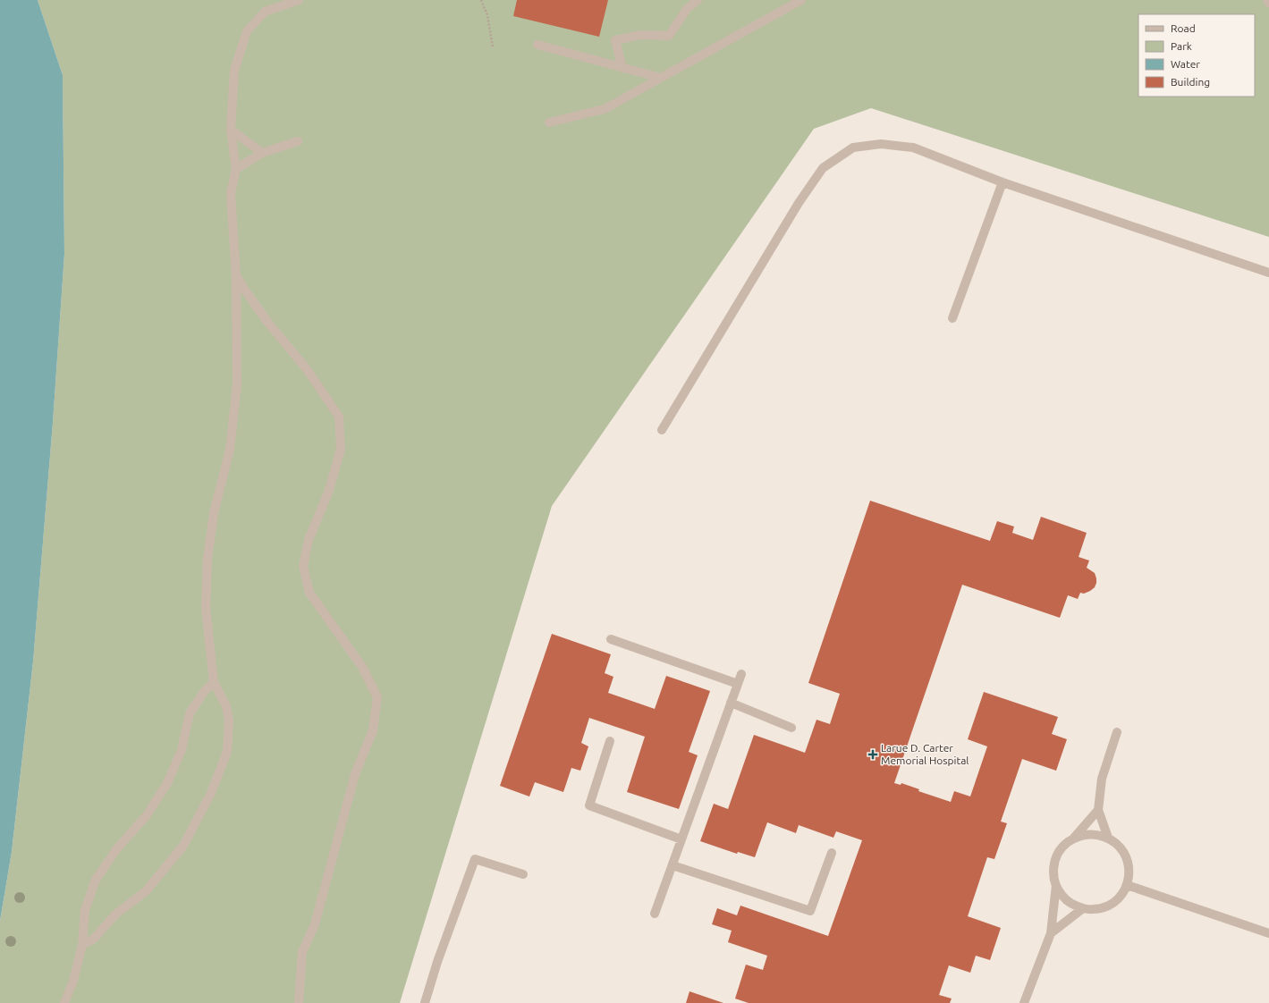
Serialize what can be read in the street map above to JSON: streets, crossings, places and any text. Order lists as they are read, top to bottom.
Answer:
{
  "places": {
    "health": ["Larue D. Carter Memorial Hospital"]
  },
  "legend": [
    "Road",
    "Park",
    "Water",
    "Building"
  ]
}
